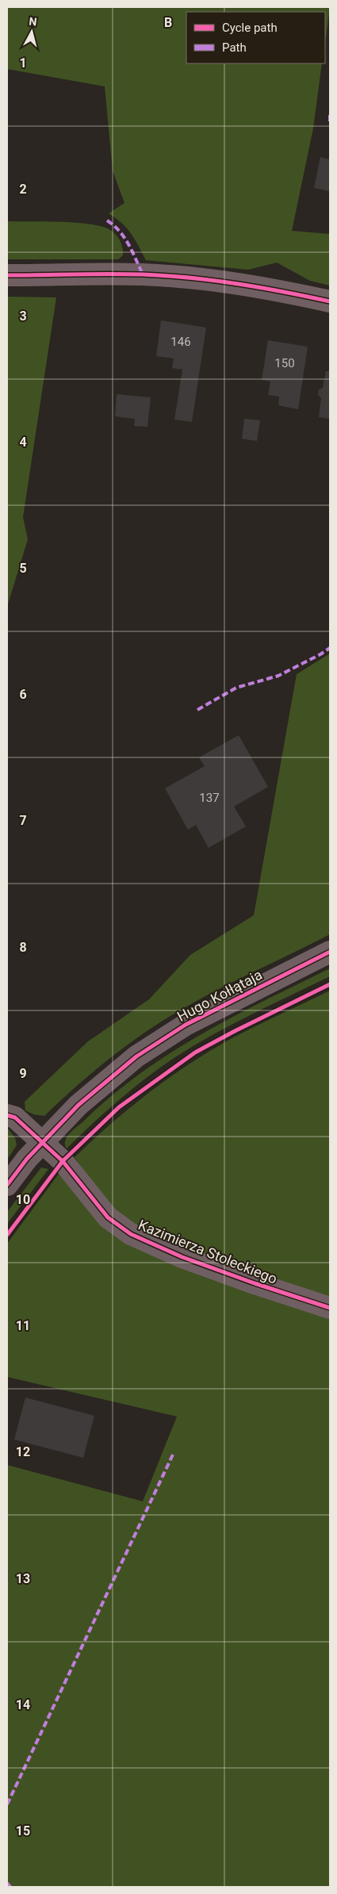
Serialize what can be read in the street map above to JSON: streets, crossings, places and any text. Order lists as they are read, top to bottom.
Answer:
{
  "streets": {
    "street": ["Hugo Kołłątaja", "Kazimierza Stoleckiego"]
  },
  "crossings": [
    ["Hugo Kołłątaja", "Kazimierza Stoleckiego"]
  ],
  "house_numbers": ["146", "150", "137"],
  "legend": ["Cycle path", "Path"],
  "north": "top",
  "grid": {
    "columns": ["B"],
    "rows": [
      "1",
      "2",
      "3",
      "4",
      "5",
      "6",
      "7",
      "8",
      "9",
      "10",
      "11",
      "12",
      "13",
      "14",
      "15"
    ]
  }
}
